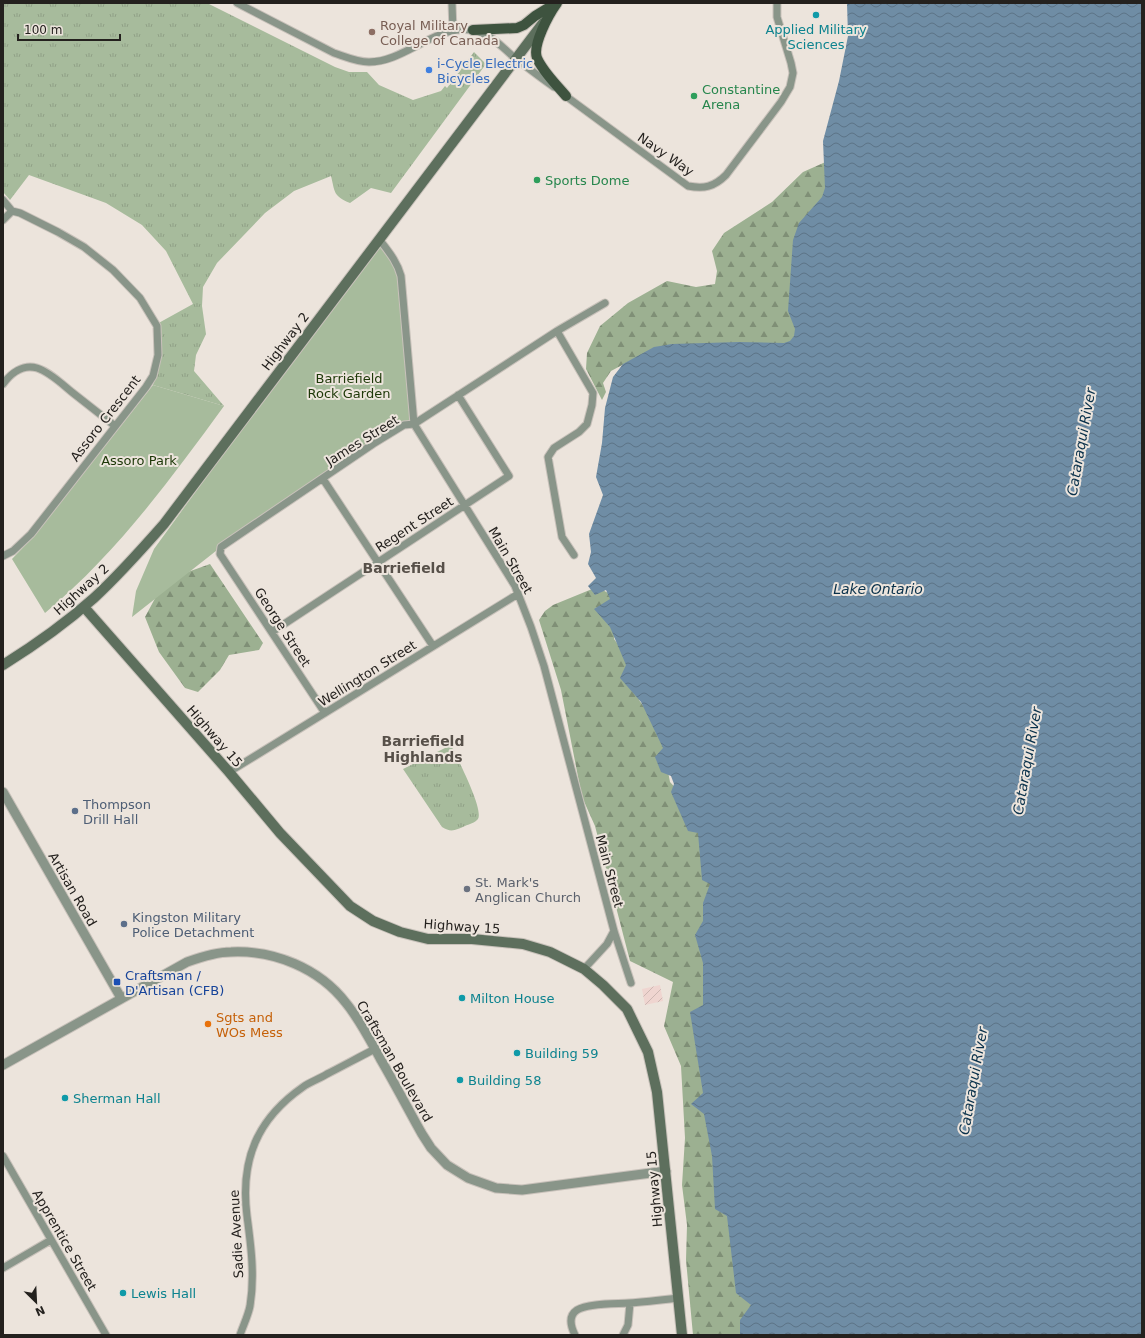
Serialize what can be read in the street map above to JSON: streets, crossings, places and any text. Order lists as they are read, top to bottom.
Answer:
{
  "streets": {
    "main road": ["Highway 2", "Highway 15"],
    "street": [
      "Navy Way",
      "Assoro Crescent",
      "James Street",
      "Regent Street",
      "Main Street",
      "George Street",
      "Wellington Street",
      "Artisan Road",
      "Craftsman Boulevard",
      "Sadie Avenue",
      "Apprentice Street"
    ]
  },
  "crossings": [
    ["Navy Way", "Highway 2"],
    ["Highway 2", "Main Street"],
    ["Highway 2", "Highway 15"],
    ["James Street", "Regent Street"],
    ["James Street", "Main Street"],
    ["James Street", "George Street"],
    ["Regent Street", "Main Street"],
    ["Regent Street", "George Street"],
    ["Main Street", "Wellington Street"],
    ["George Street", "Wellington Street"],
    ["Wellington Street", "Highway 15"],
    ["Highway 15", "Craftsman Boulevard"],
    ["Artisan Road", "Craftsman Boulevard"],
    ["Craftsman Boulevard", "Sadie Avenue"]
  ],
  "districts": ["Barriefield", "Barriefield Highlands"],
  "water": ["Cataraqui River", "Lake Ontario"],
  "parks": ["Barriefield Rock Garden", "Assoro Park"],
  "places": {
    "other": [
      "Applied Military Sciences",
      "Royal Military College of Canada",
      "i-Cycle Electric Bicycles",
      "Constantine Arena",
      "Sports Dome",
      "Thompson Drill Hall",
      "St. Mark's Anglican Church",
      "Kingston Military Police Detachment",
      "Milton House",
      "Sgts and WOs Mess",
      "Building 59",
      "Building 58",
      "Sherman Hall",
      "Lewis Hall"
    ],
    "transit": ["Craftsman / D'Artisan (CFB)"]
  },
  "scale_bar": "100 m",
  "north": "bottom right"
}
